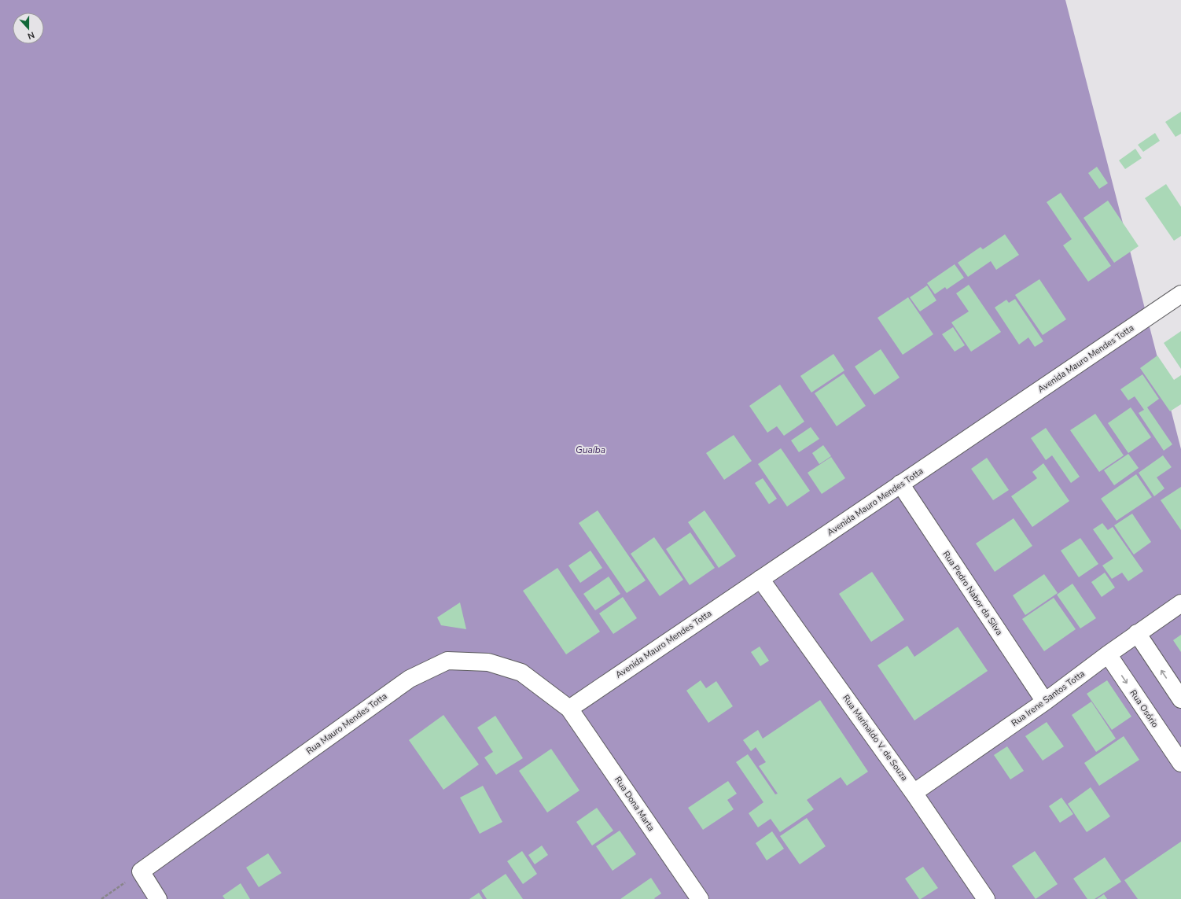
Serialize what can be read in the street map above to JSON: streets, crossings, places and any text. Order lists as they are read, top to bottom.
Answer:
{
  "streets": {
    "street": [
      "Avenida Mauro Mendes Totta",
      "Rua Pedro Nabor da Silva",
      "Rua Irene Santos Totta",
      "Rua Osório",
      "Rua Mauro Mendes Totta",
      "Rua Marinaldo V. de Souza",
      "Rua Dona Marta"
    ]
  },
  "crossings": [
    ["Avenida Mauro Mendes Totta", "Rua Pedro Nabor da Silva"],
    ["Avenida Mauro Mendes Totta", "Rua Mauro Mendes Totta"],
    ["Avenida Mauro Mendes Totta", "Rua Marinaldo V. de Souza"],
    ["Avenida Mauro Mendes Totta", "Rua Dona Marta"],
    ["Rua Pedro Nabor da Silva", "Rua Irene Santos Totta"],
    ["Rua Irene Santos Totta", "Rua Osório"],
    ["Rua Irene Santos Totta", "Rua Marinaldo V. de Souza"],
    ["Rua Mauro Mendes Totta", "Rua Dona Marta"]
  ],
  "water": ["Guaíba"],
  "north": "bottom"
}
